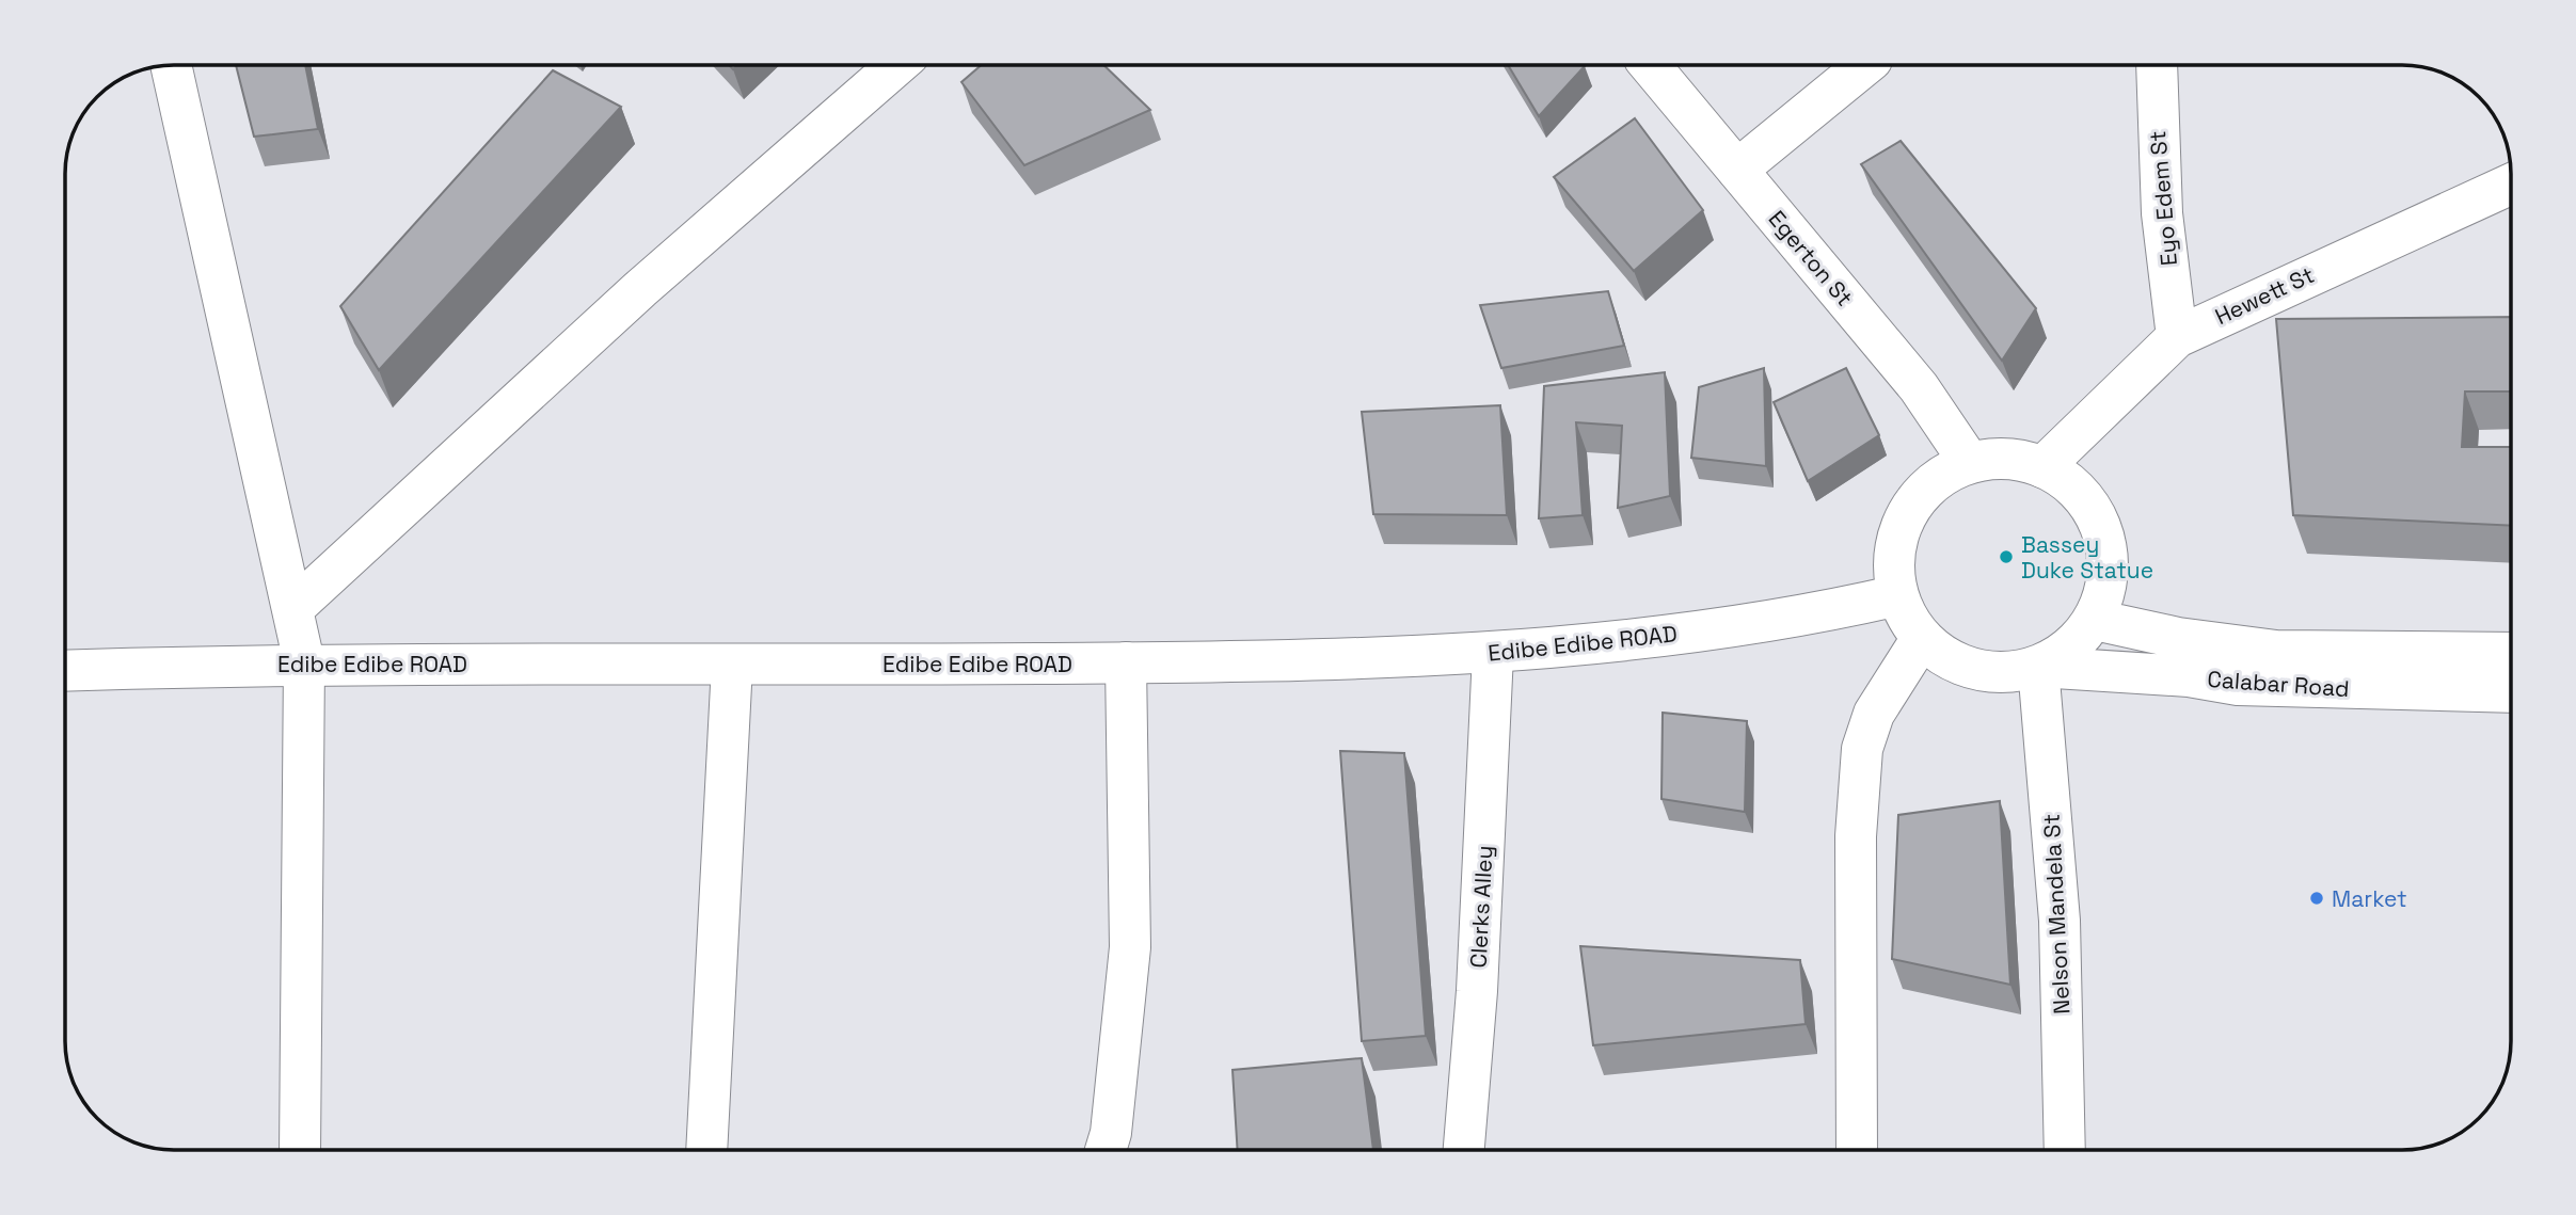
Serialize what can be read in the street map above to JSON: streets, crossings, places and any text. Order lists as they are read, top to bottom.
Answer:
{
  "streets": {
    "street": [
      "Eyo Edem St",
      "Egerton St",
      "Hewett St",
      "Edibe Edibe ROAD",
      "Calabar Road",
      "Clerks Alley",
      "Nelson Mandela St"
    ]
  },
  "crossings": [
    ["Eyo Edem St", "Hewett St"],
    ["Egerton St", "Hewett St"],
    ["Egerton St", "Edibe Edibe ROAD"],
    ["Egerton St", "Calabar Road"],
    ["Egerton St", "Nelson Mandela St"],
    ["Hewett St", "Edibe Edibe ROAD"],
    ["Hewett St", "Calabar Road"],
    ["Hewett St", "Nelson Mandela St"],
    ["Edibe Edibe ROAD", "Calabar Road"],
    ["Edibe Edibe ROAD", "Clerks Alley"],
    ["Edibe Edibe ROAD", "Nelson Mandela St"],
    ["Calabar Road", "Nelson Mandela St"]
  ],
  "places": ["Bassey Duke Statue", "Market"]
}
